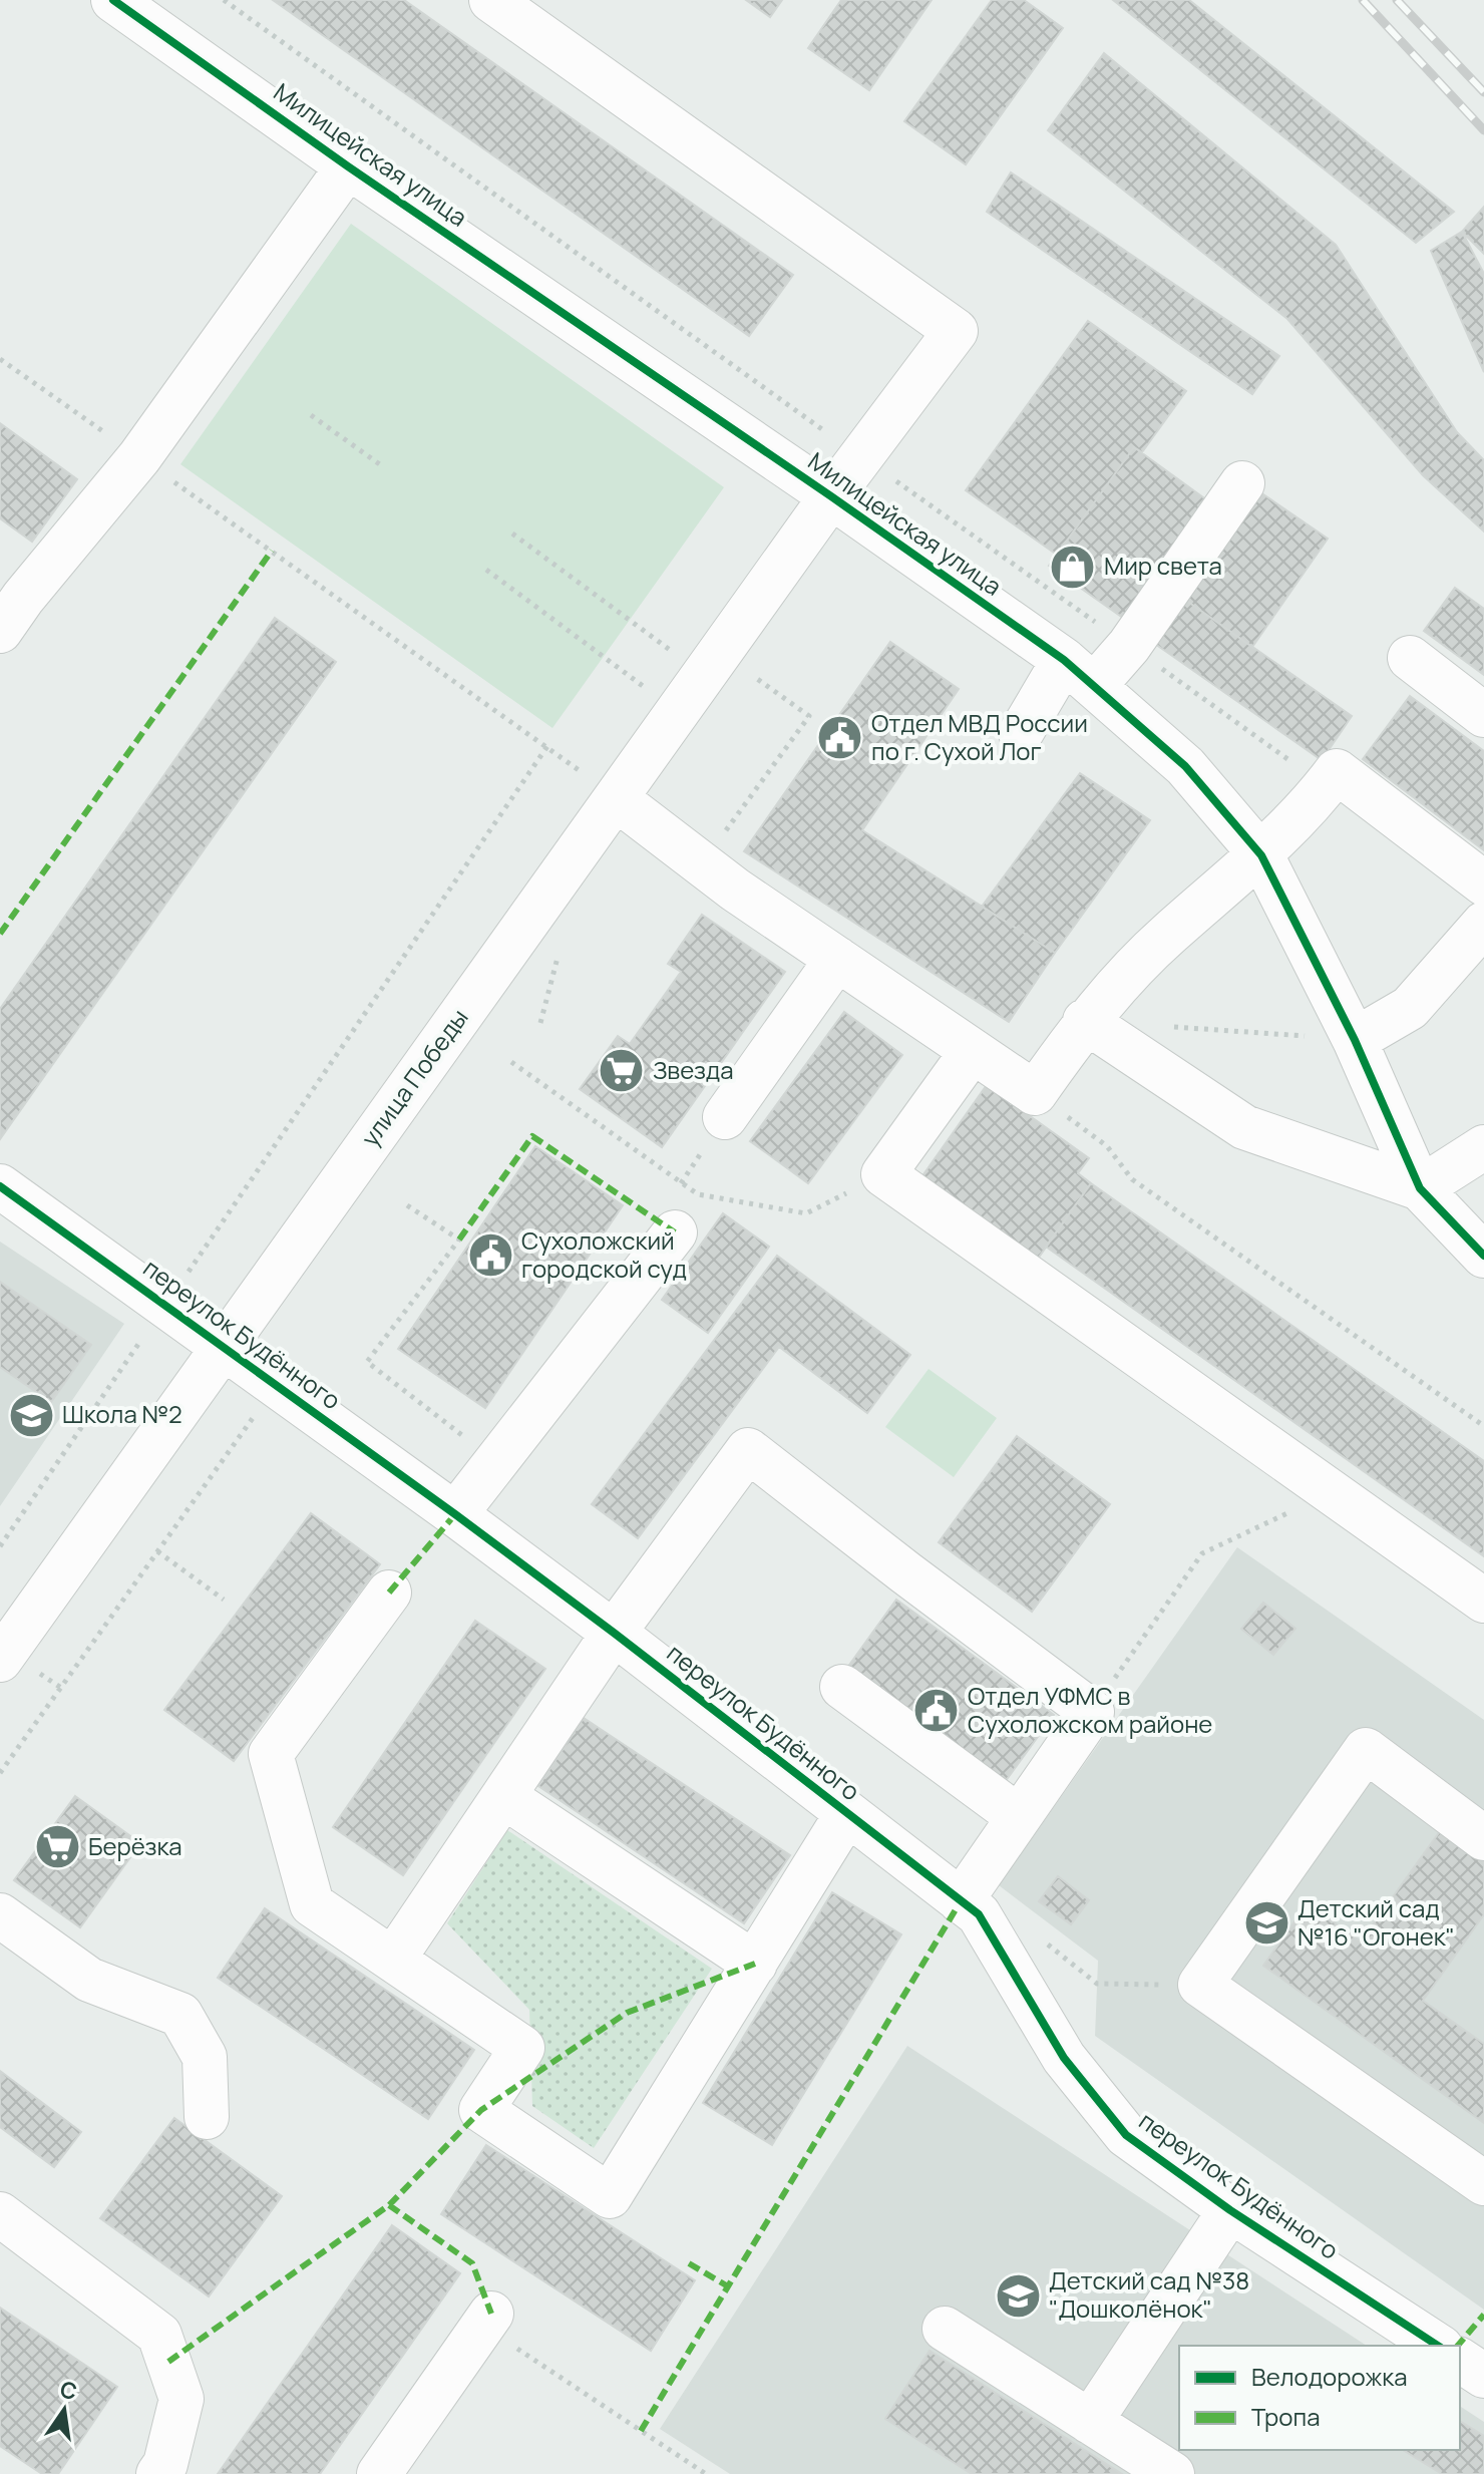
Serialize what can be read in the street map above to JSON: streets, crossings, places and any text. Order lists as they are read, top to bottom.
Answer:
{
  "streets": {
    "street": ["Милицейская улица", "улица Победы", "переулок Будённого"]
  },
  "crossings": [
    ["Милицейская улица", "улица Победы"],
    ["улица Победы", "переулок Будённого"]
  ],
  "places": {
    "shop": ["Мир света"],
    "public building": ["Отдел МВД России по г. Сухой Лог", "Сухоложский городской суд", "Отдел УФМС в Сухоложском районе"],
    "supermarket": ["Звезда", "Берёзка"],
    "school or university": ["Школа №2", "Детский сад №16 \"Огонек\"", "Детский сад №38 \"Дошколёнок\""]
  },
  "legend": ["Велодорожка", "Тропа"],
  "north": "top"
}
